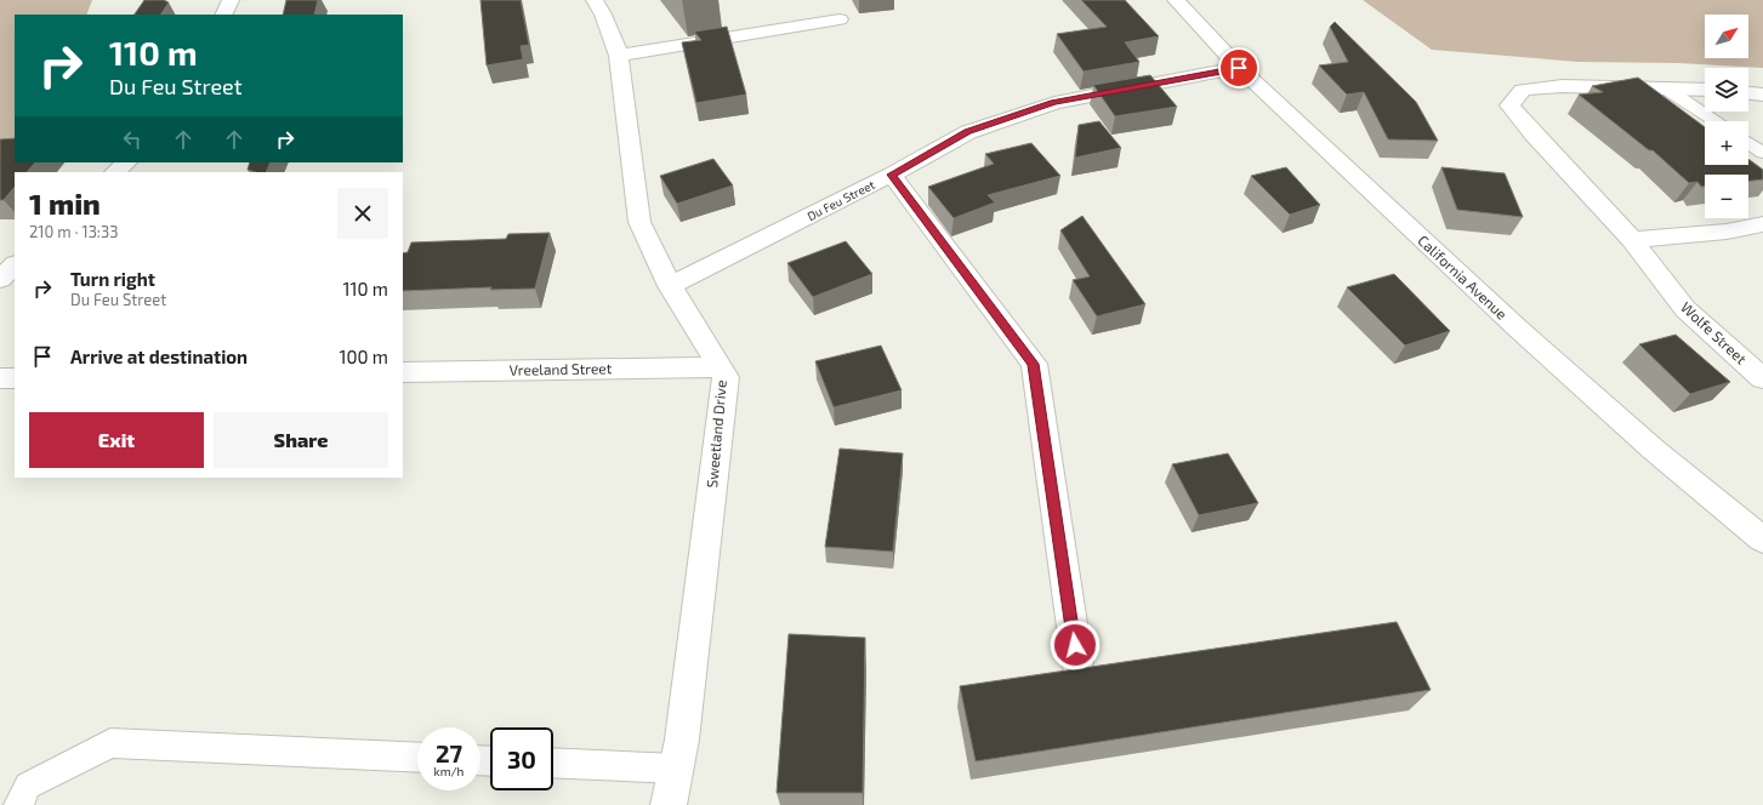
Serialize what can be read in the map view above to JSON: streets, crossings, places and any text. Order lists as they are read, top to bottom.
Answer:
{
  "streets": {
    "street": [
      "Du Feu Street",
      "California Avenue",
      "Wolfe Street",
      "Vreeland Street",
      "Sweetland Drive"
    ]
  },
  "crossings": [
    ["Du Feu Street", "California Avenue"],
    ["Du Feu Street", "Sweetland Drive"],
    ["Vreeland Street", "Sweetland Drive"]
  ],
  "north": "top right",
  "page": {
    "map_buttons": ["+", "−"],
    "turn": ["110 m", "Du Feu Street"],
    "heading": ["1 min", "210 m · 13:33"],
    "list": [
      {
        "name": "Turn right",
        "note": "Du Feu Street",
        "value": "110 m"
      },
      {
        "name": "Arrive at destination",
        "value": "100 m"
      }
    ],
    "buttons": ["Exit", "Share"],
    "speed": "27 km/h",
    "limit": "30"
  }
}
